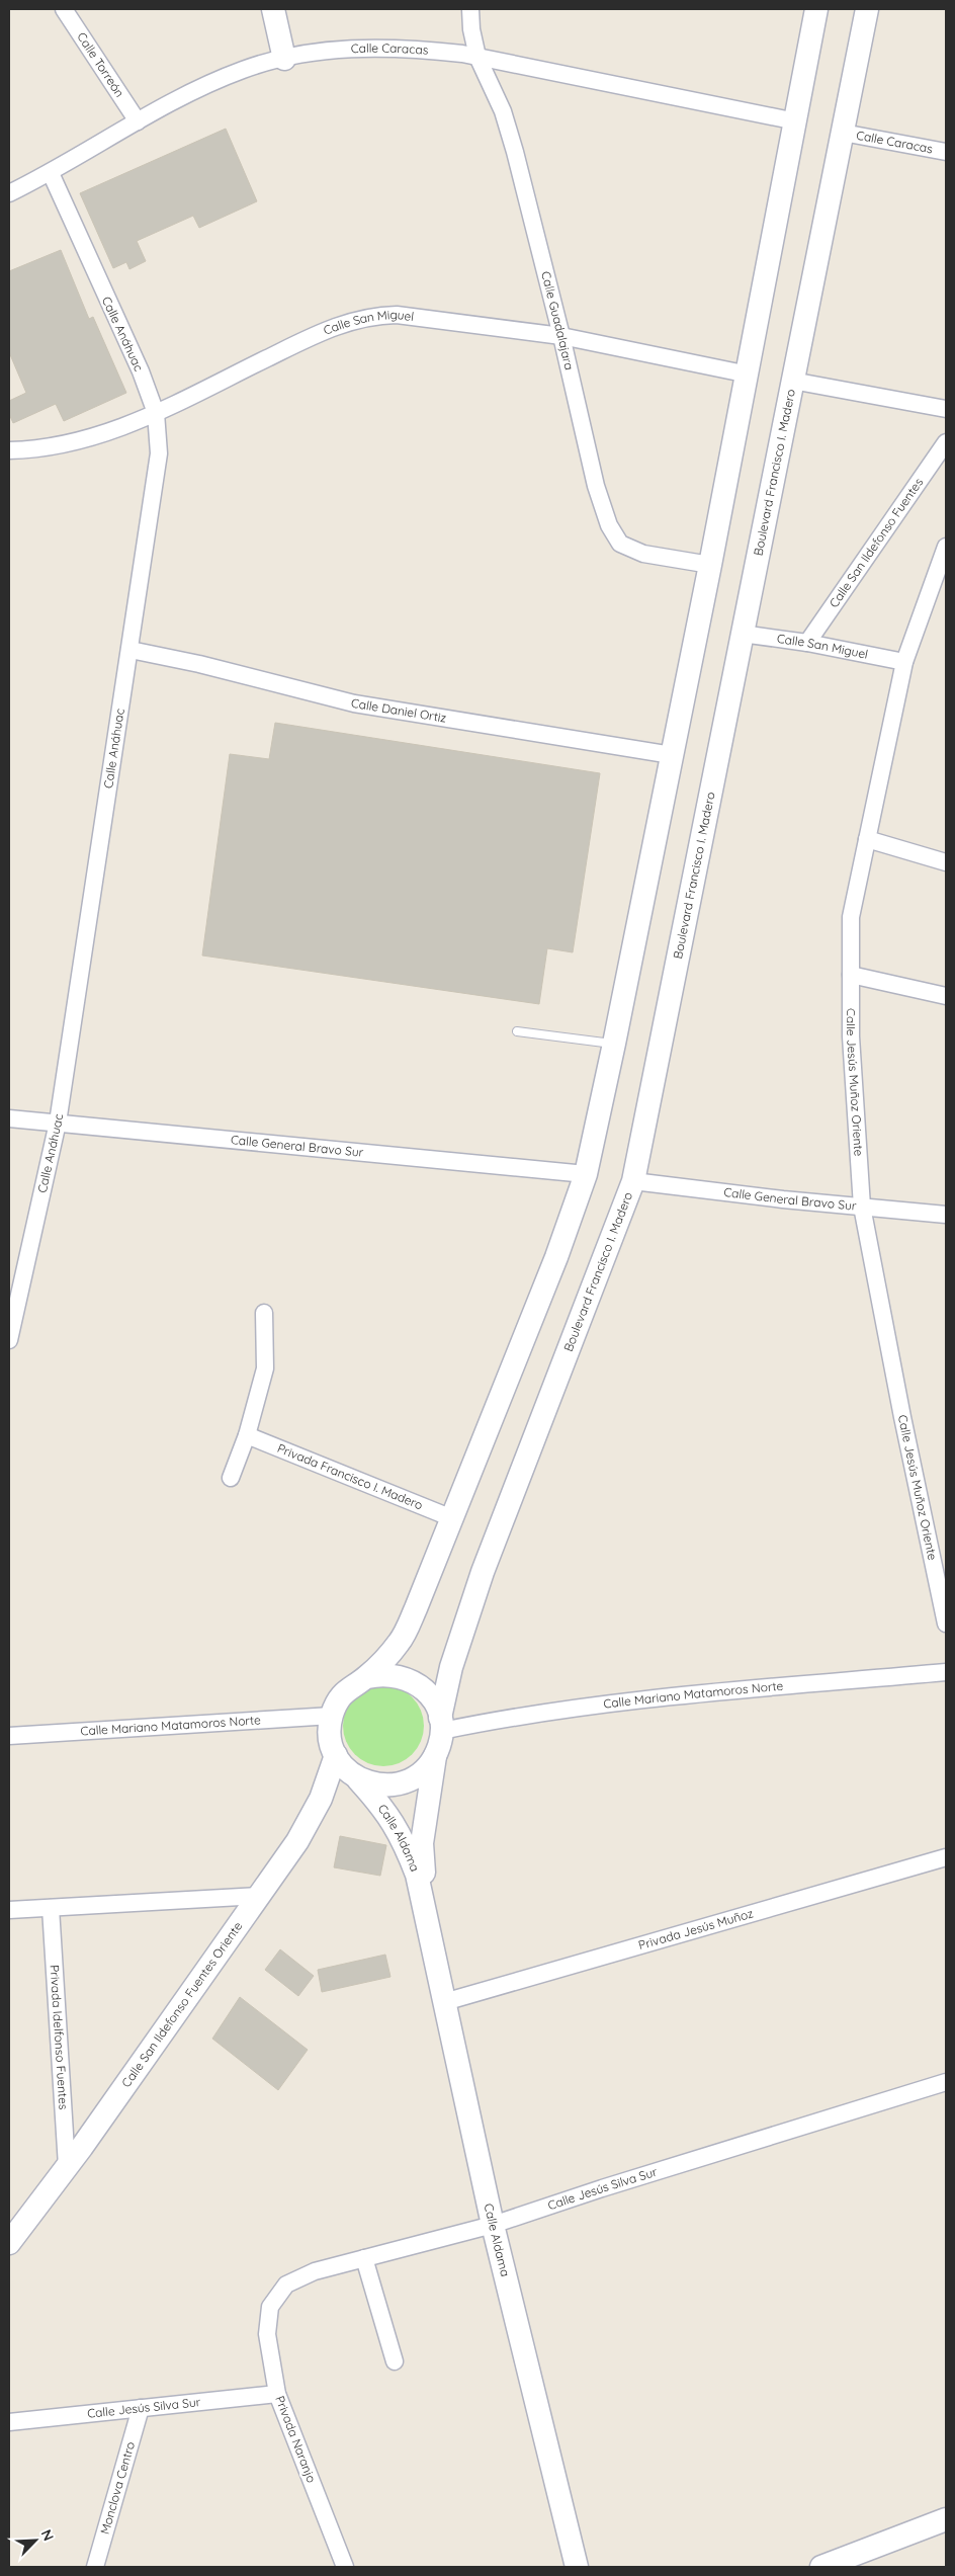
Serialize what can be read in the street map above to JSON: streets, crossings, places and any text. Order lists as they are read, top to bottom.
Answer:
{
  "streets": {
    "main road": ["Boulevard Francisco I. Madero", "Calle Aldama", "Calle San Ildefonso Fuentes Oriente"],
    "street": [
      "Calle Caracas",
      "Calle Torreón",
      "Calle Guadalajara",
      "Calle San Miguel",
      "Calle Anáhuac",
      "Calle San Ildefonso Fuentes",
      "Calle Daniel Ortiz",
      "Calle Jesús Muñoz Oriente",
      "Calle General Bravo Sur",
      "Privada Francisco I. Madero",
      "Calle Mariano Matamoros Norte",
      "Privada Jesús Muñoz",
      "Privada Idelfonso Fuentes",
      "Calle Jesús Silva Sur",
      "Privada Naranjo",
      "Monclova Centro"
    ]
  },
  "crossings": [
    ["Calle Caracas", "Calle Torreón"],
    ["Calle Caracas", "Calle Guadalajara"],
    ["Calle Caracas", "Calle Anáhuac"],
    ["Calle Caracas", "Boulevard Francisco I. Madero"],
    ["Calle Guadalajara", "Calle San Miguel"],
    ["Calle San Miguel", "Calle Anáhuac"],
    ["Calle San Miguel", "Boulevard Francisco I. Madero"],
    ["Calle San Miguel", "Calle San Ildefonso Fuentes"],
    ["Calle San Miguel", "Calle Jesús Muñoz Oriente"],
    ["Calle Anáhuac", "Calle Daniel Ortiz"],
    ["Calle Anáhuac", "Calle General Bravo Sur"],
    ["Boulevard Francisco I. Madero", "Calle General Bravo Sur"],
    ["Boulevard Francisco I. Madero", "Calle Mariano Matamoros Norte"],
    ["Boulevard Francisco I. Madero", "Calle Aldama"],
    ["Boulevard Francisco I. Madero", "Calle San Ildefonso Fuentes Oriente"],
    ["Calle Jesús Muñoz Oriente", "Calle General Bravo Sur"],
    ["Calle Mariano Matamoros Norte", "Calle Aldama"],
    ["Calle Mariano Matamoros Norte", "Calle San Ildefonso Fuentes Oriente"],
    ["Calle Aldama", "Privada Jesús Muñoz"],
    ["Calle Aldama", "Calle San Ildefonso Fuentes Oriente"],
    ["Calle Aldama", "Calle Jesús Silva Sur"],
    ["Calle San Ildefonso Fuentes Oriente", "Privada Idelfonso Fuentes"],
    ["Calle Jesús Silva Sur", "Privada Naranjo"],
    ["Calle Jesús Silva Sur", "Monclova Centro"]
  ],
  "north": "top right"
}
